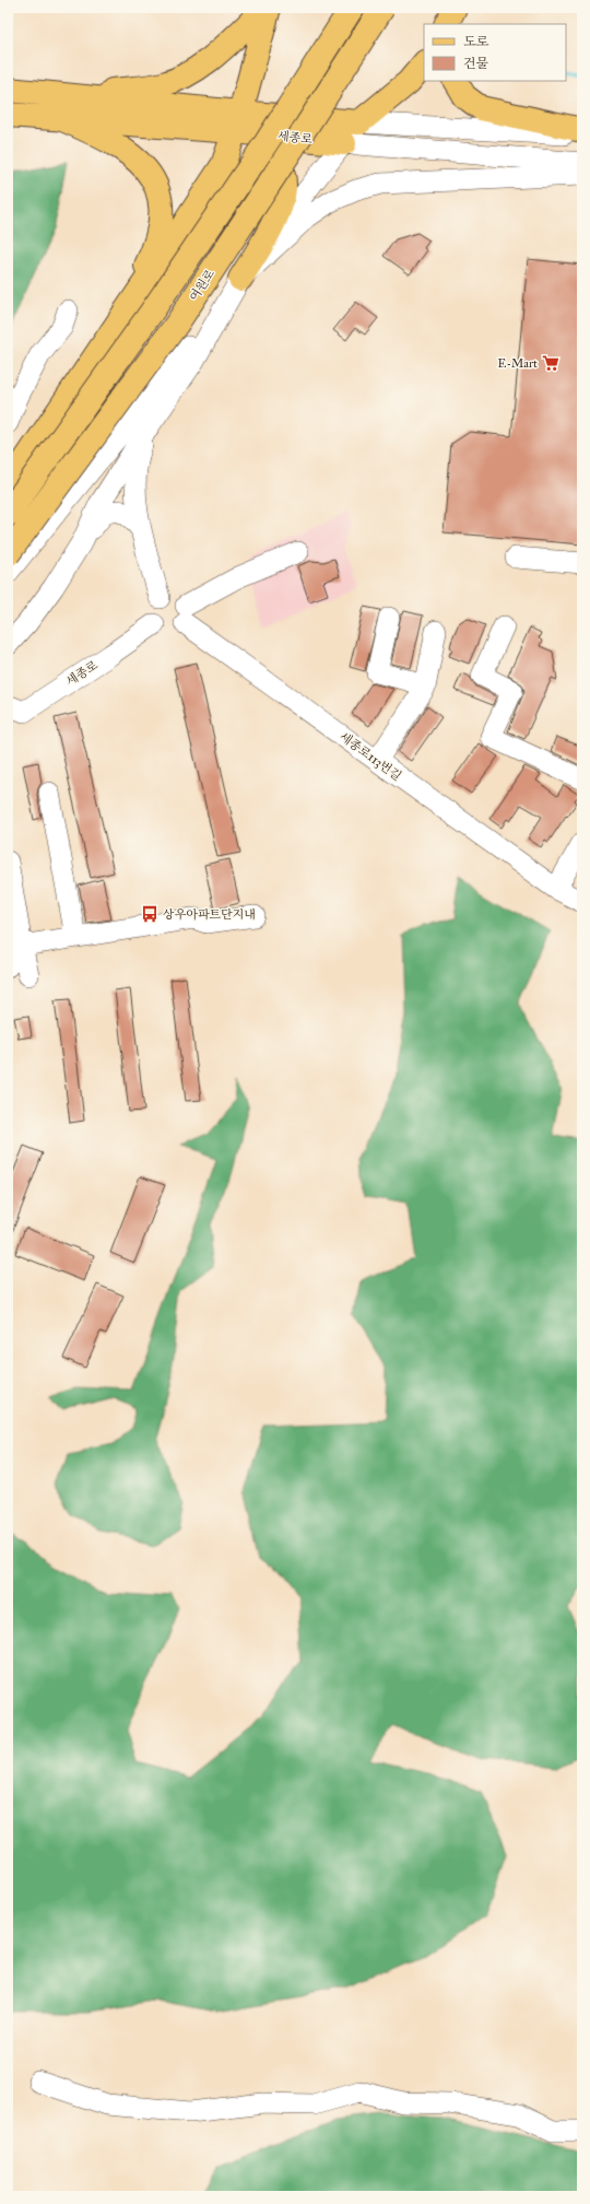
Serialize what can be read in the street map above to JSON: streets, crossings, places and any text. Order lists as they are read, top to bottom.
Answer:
{
  "streets": {
    "main road": ["세종로", "여원로"],
    "street": ["세종로113번길"]
  },
  "crossings": [
    ["세종로", "세종로113번길"]
  ],
  "places": {
    "supermarket": ["E-Mart"],
    "bus stop": ["상우아파트단지내"]
  },
  "legend": ["도로", "건물"]
}
